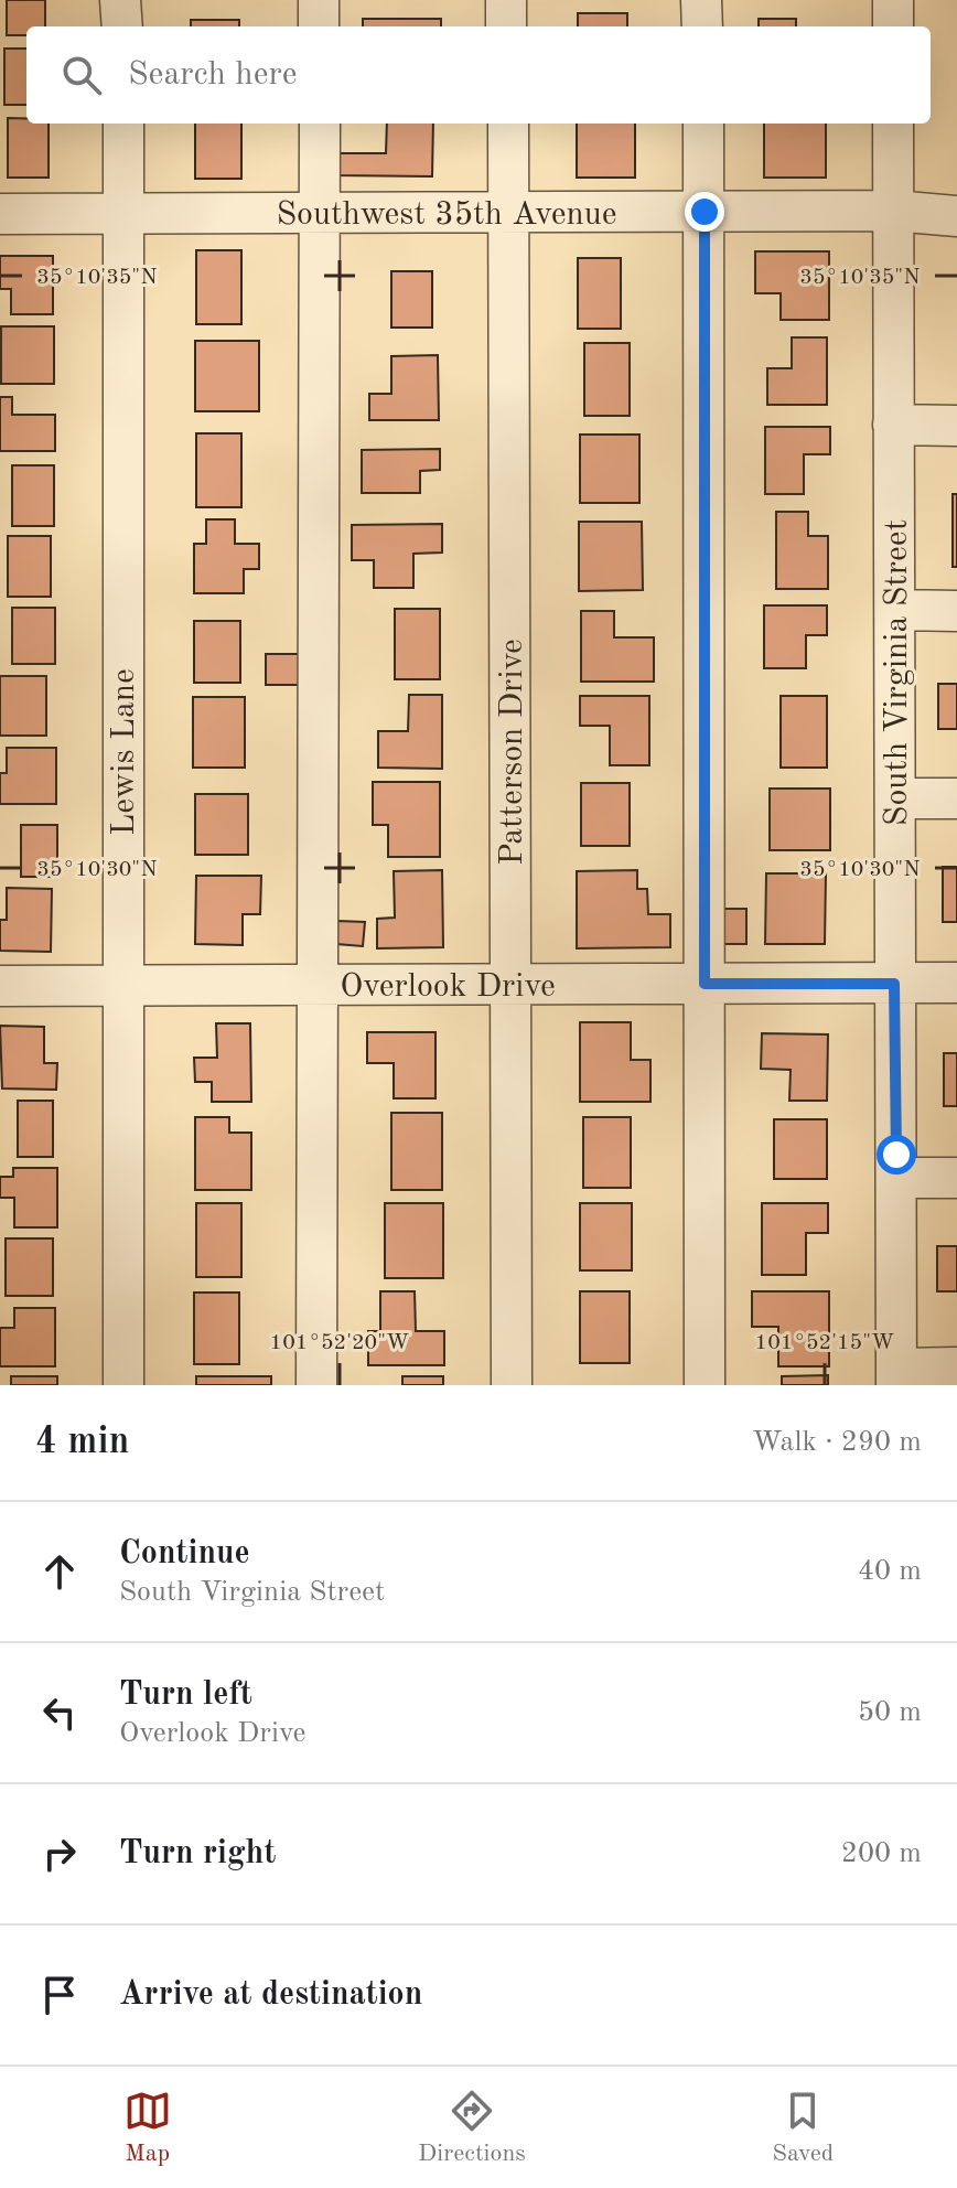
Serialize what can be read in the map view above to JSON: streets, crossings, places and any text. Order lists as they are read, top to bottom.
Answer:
{
  "streets": {
    "street": [
      "Southwest 35th Avenue",
      "South Virginia Street",
      "Lewis Lane",
      "Patterson Drive",
      "Overlook Drive"
    ]
  },
  "crossings": [
    ["Southwest 35th Avenue", "South Virginia Street"],
    ["Southwest 35th Avenue", "Lewis Lane"],
    ["Southwest 35th Avenue", "Patterson Drive"],
    ["South Virginia Street", "Overlook Drive"],
    ["Lewis Lane", "Overlook Drive"],
    ["Patterson Drive", "Overlook Drive"]
  ],
  "page": {
    "search": "Search here",
    "heading": ["4 min", "Walk · 290 m"],
    "list": [
      ["Continue", "South Virginia Street", "40 m"],
      ["Turn left", "Overlook Drive", "50 m"],
      ["Turn right", "200 m"],
      "Arrive at destination"
    ],
    "nav": ["Map", "Directions", "Saved"]
  },
  "coordinates": [
    "35°10'35\"N",
    "35°10'30\"N",
    "101°52'20\"W",
    "101°52'15\"W"
  ]
}
